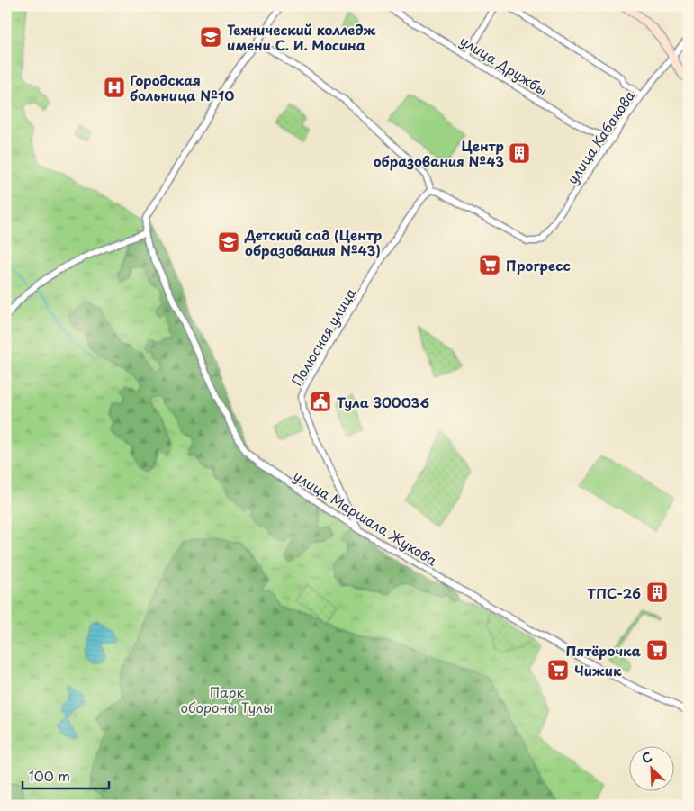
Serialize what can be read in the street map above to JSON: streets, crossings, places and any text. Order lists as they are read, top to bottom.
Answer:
{
  "streets": {
    "street": [
      "улица Дружбы",
      "улица Кабакова",
      "Полюсная улица",
      "улица Маршала Жукова"
    ]
  },
  "crossings": [
    ["улица Дружбы", "улица Кабакова"],
    ["улица Кабакова", "Полюсная улица"],
    ["Полюсная улица", "улица Маршала Жукова"]
  ],
  "parks": ["Парк обороны Тулы"],
  "places": {
    "school or university": ["Технический колледж имени С. И. Мосина", "Детский сад (Центр образования №43)"],
    "hospital": ["Городская больница №10"],
    "building": ["Центр образования №43", "ТПС-26"],
    "supermarket": ["Прогресс", "Пятёрочка", "Чижик"],
    "public building": ["Тула 300036"]
  },
  "scale_bar": "100 m",
  "north": "top left"
}
